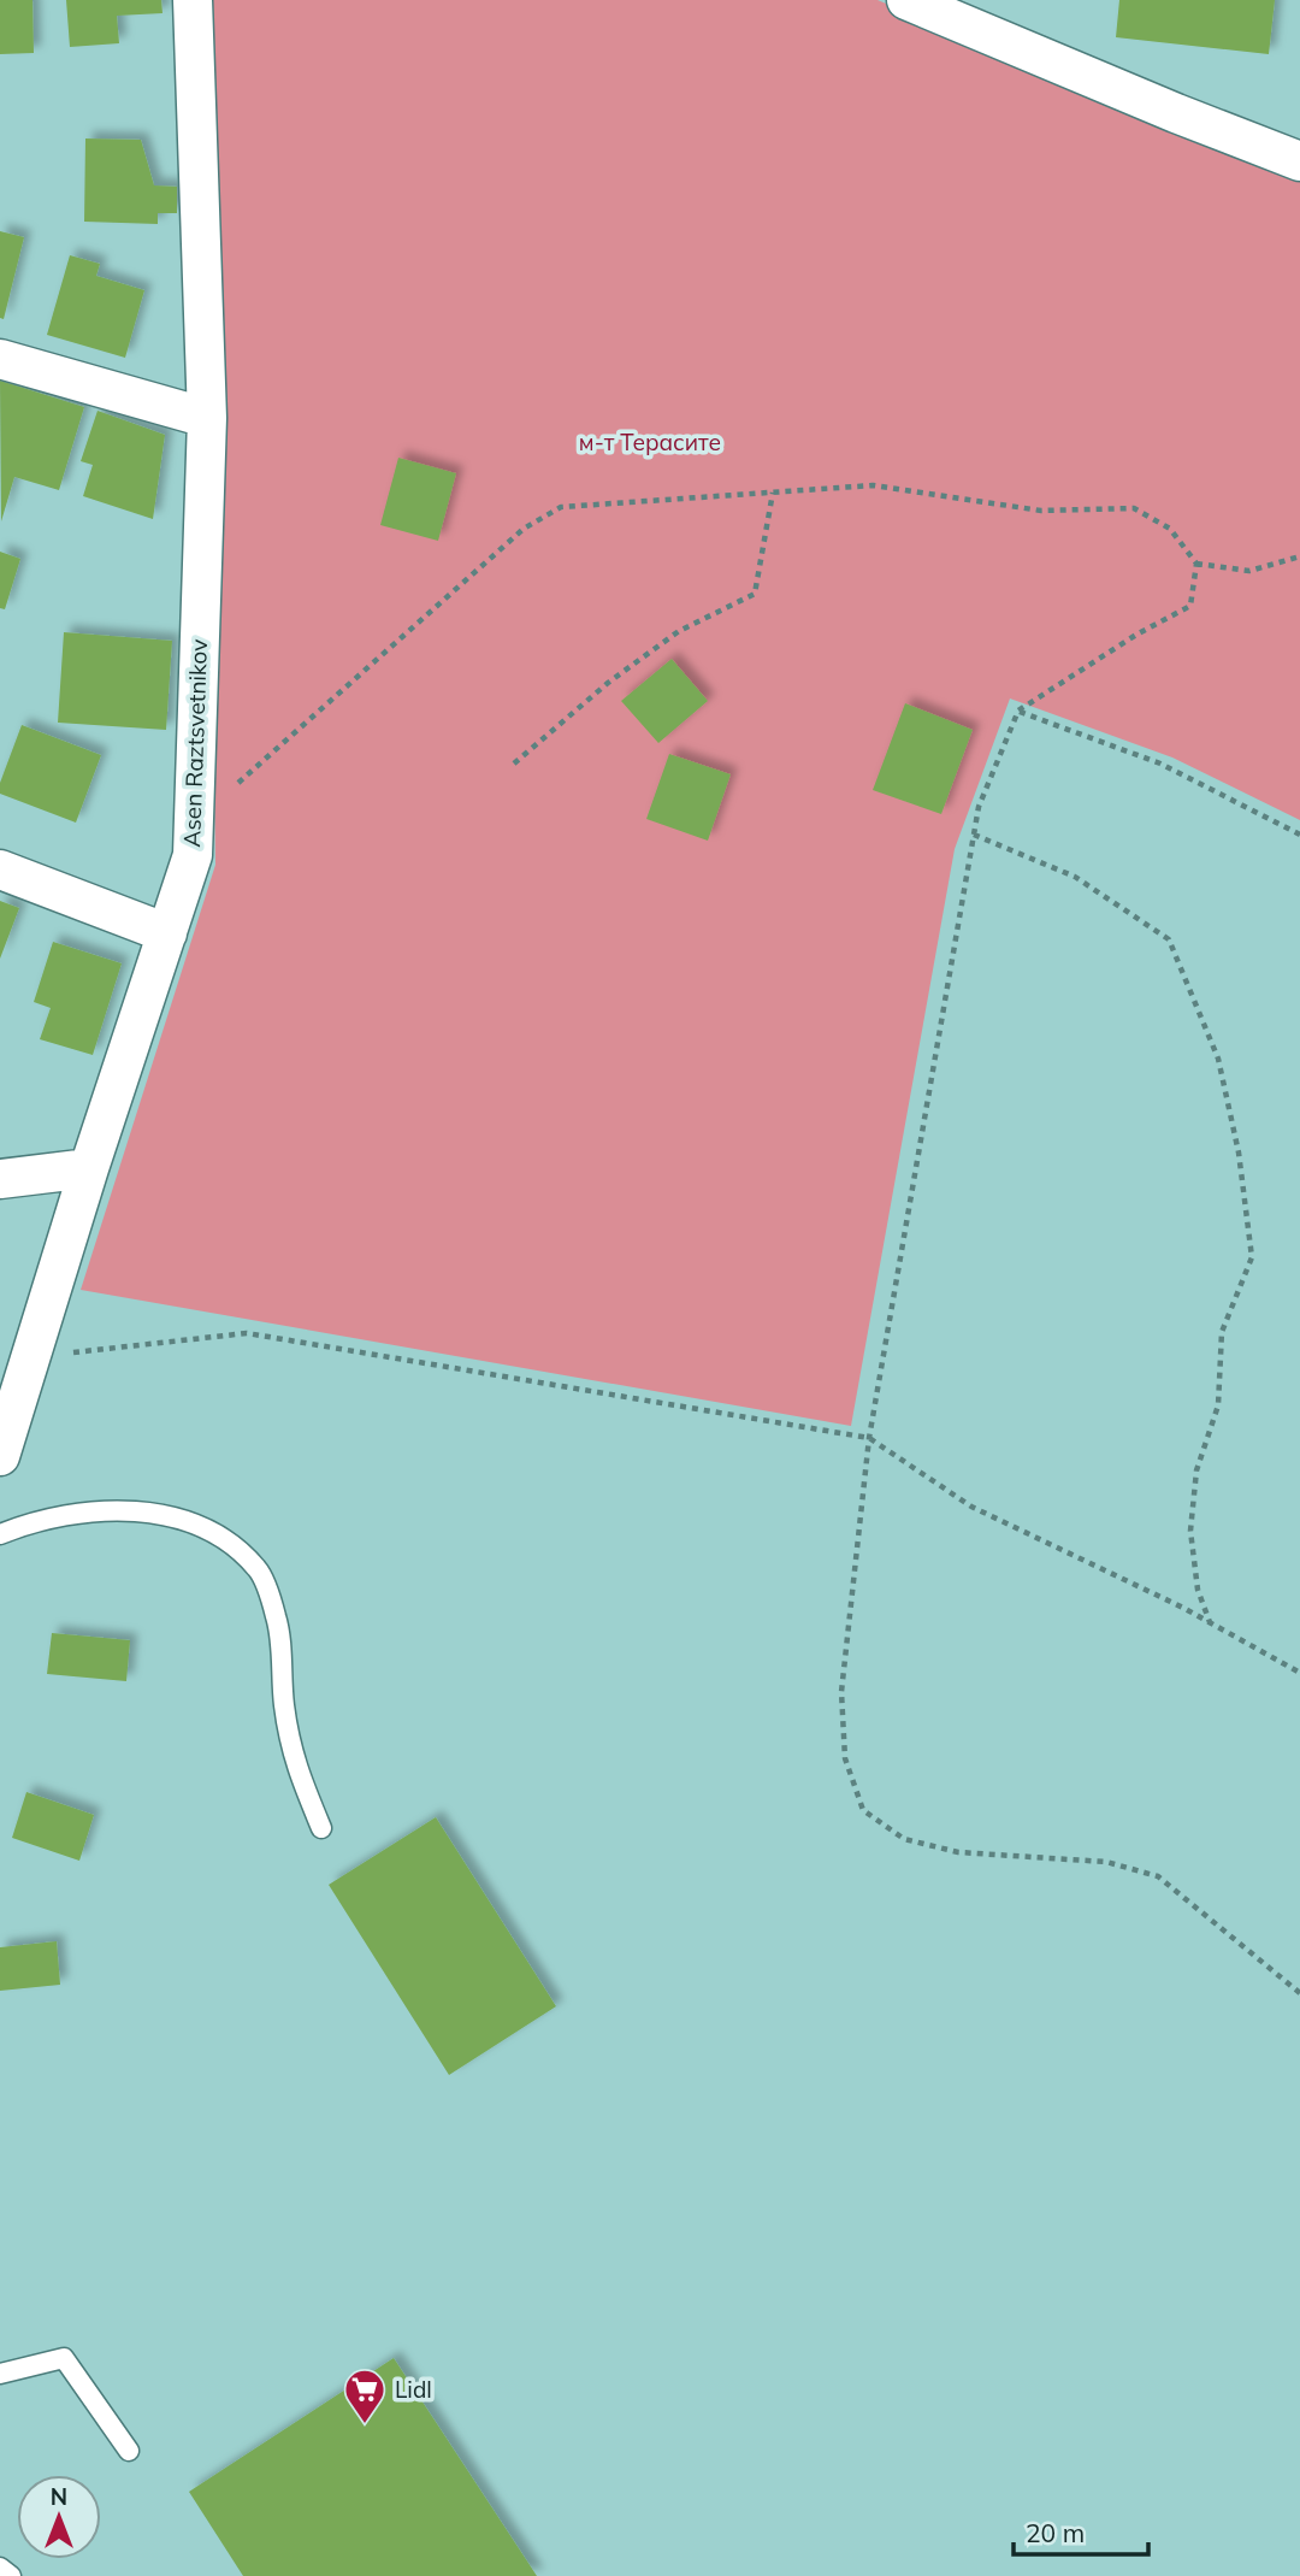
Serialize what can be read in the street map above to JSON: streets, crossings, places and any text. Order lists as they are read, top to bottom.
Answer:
{
  "streets": {
    "street": ["Asen Raztsvetnikov"]
  },
  "parks": ["м-т Терасите"],
  "places": {
    "supermarket": ["Lidl"]
  },
  "scale_bar": "20 m",
  "north": "top"
}
